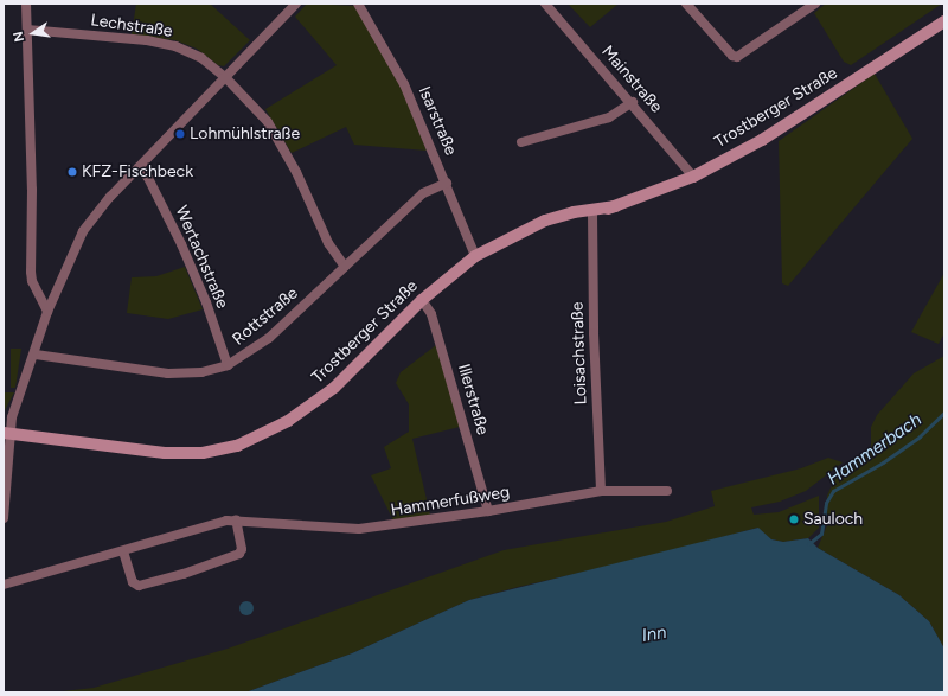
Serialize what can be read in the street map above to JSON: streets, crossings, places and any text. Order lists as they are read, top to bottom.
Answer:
{
  "streets": {
    "main road": ["Trostberger Straße"],
    "street": [
      "Lechstraße",
      "Mainstraße",
      "Isarstraße",
      "Wertachstraße",
      "Rottstraße",
      "Loisachstraße",
      "Illerstraße",
      "Hammerfußweg"
    ]
  },
  "crossings": [
    ["Lechstraße", "Rottstraße"],
    ["Mainstraße", "Trostberger Straße"],
    ["Trostberger Straße", "Isarstraße"],
    ["Trostberger Straße", "Loisachstraße"],
    ["Trostberger Straße", "Illerstraße"],
    ["Isarstraße", "Rottstraße"],
    ["Wertachstraße", "Rottstraße"],
    ["Loisachstraße", "Hammerfußweg"],
    ["Illerstraße", "Hammerfußweg"]
  ],
  "water": ["Hammerbach", "Inn"],
  "places": ["Lohmühlstraße", "KFZ-Fischbeck", "Sauloch"],
  "north": "left"
}
